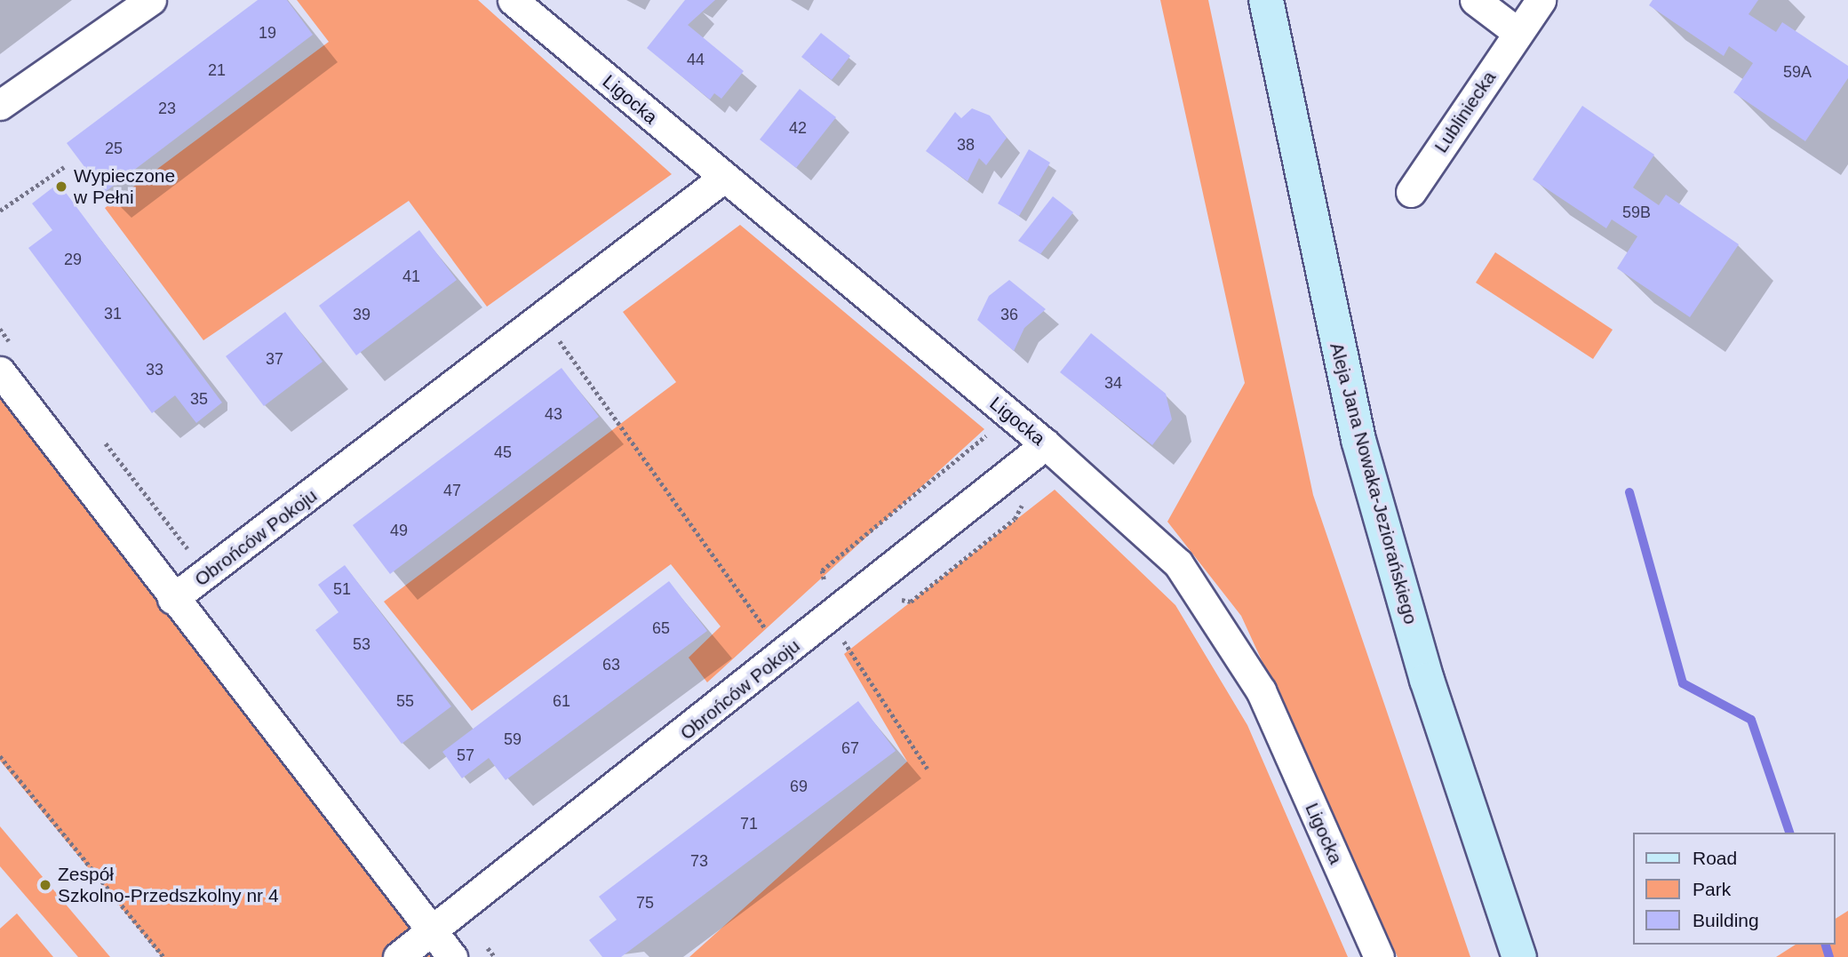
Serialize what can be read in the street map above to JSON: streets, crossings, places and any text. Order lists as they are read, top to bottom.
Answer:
{
  "streets": {
    "main road": ["Aleja Jana Nowaka-Jeziorańskiego"],
    "street": ["Ligocka", "Lubliniecka", "Obrońców Pokoju"]
  },
  "crossings": [
    ["Ligocka", "Obrońców Pokoju"]
  ],
  "places": ["Wypieczone w Pełni", "Zespół Szkolno-Przedszkolny nr 4"],
  "house_numbers": [
    "19",
    "44",
    "21",
    "59A",
    "23",
    "42",
    "38",
    "25",
    "59B",
    "29",
    "41",
    "31",
    "39",
    "36",
    "37",
    "33",
    "34",
    "35",
    "43",
    "45",
    "47",
    "49",
    "51",
    "65",
    "53",
    "63",
    "55",
    "61",
    "59",
    "67",
    "57",
    "69",
    "71",
    "73",
    "75"
  ],
  "legend": ["Road", "Park", "Building"]
}
